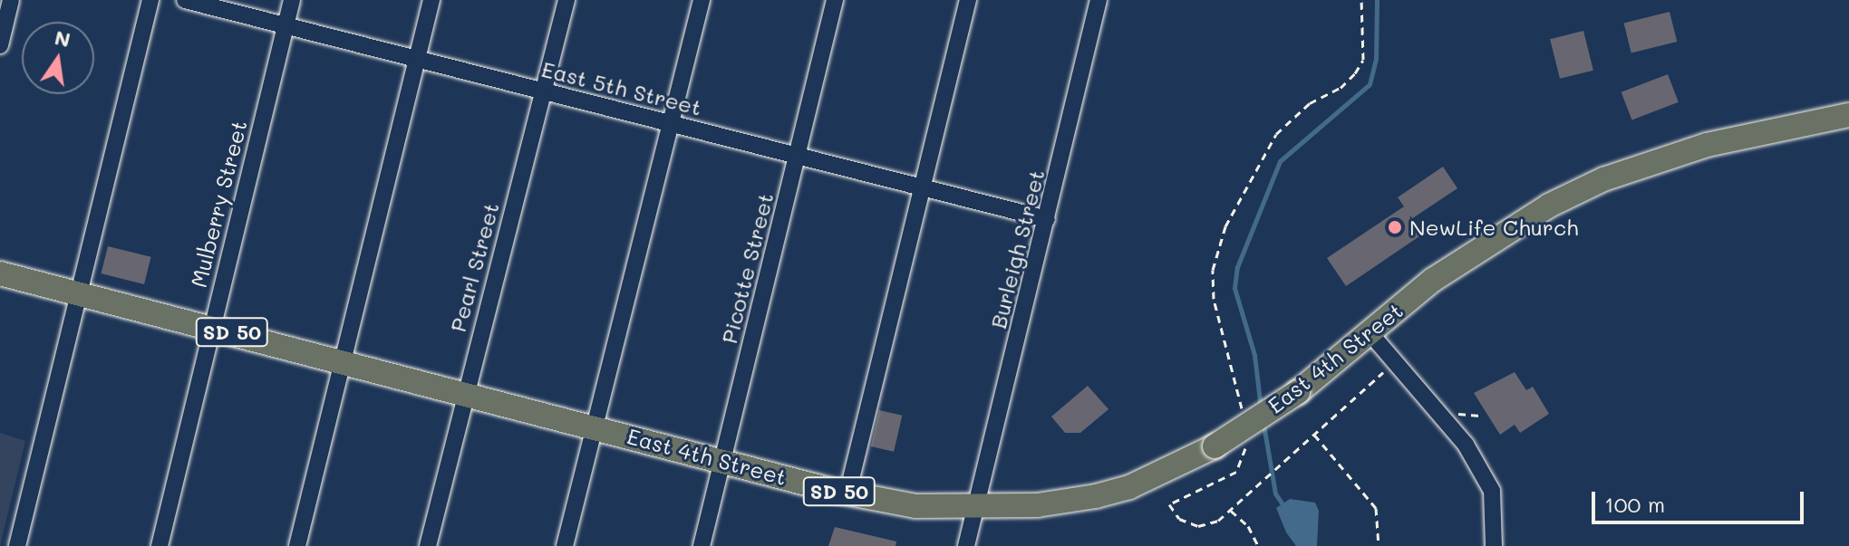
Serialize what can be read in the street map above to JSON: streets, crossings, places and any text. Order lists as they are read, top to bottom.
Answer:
{
  "streets": {
    "highway": ["SD 50", "East 4th Street"],
    "street": [
      "East 5th Street",
      "Mulberry Street",
      "Burleigh Street",
      "Pearl Street",
      "Picotte Street"
    ]
  },
  "crossings": [
    ["East 5th Street", "Mulberry Street"],
    ["East 5th Street", "Burleigh Street"],
    ["East 5th Street", "Pearl Street"],
    ["East 5th Street", "Picotte Street"],
    ["Mulberry Street", "East 4th Street"],
    ["Burleigh Street", "East 4th Street"],
    ["Pearl Street", "East 4th Street"],
    ["Picotte Street", "East 4th Street"]
  ],
  "places": ["NewLife Church"],
  "scale_bar": "100 m",
  "north": "top"
}
